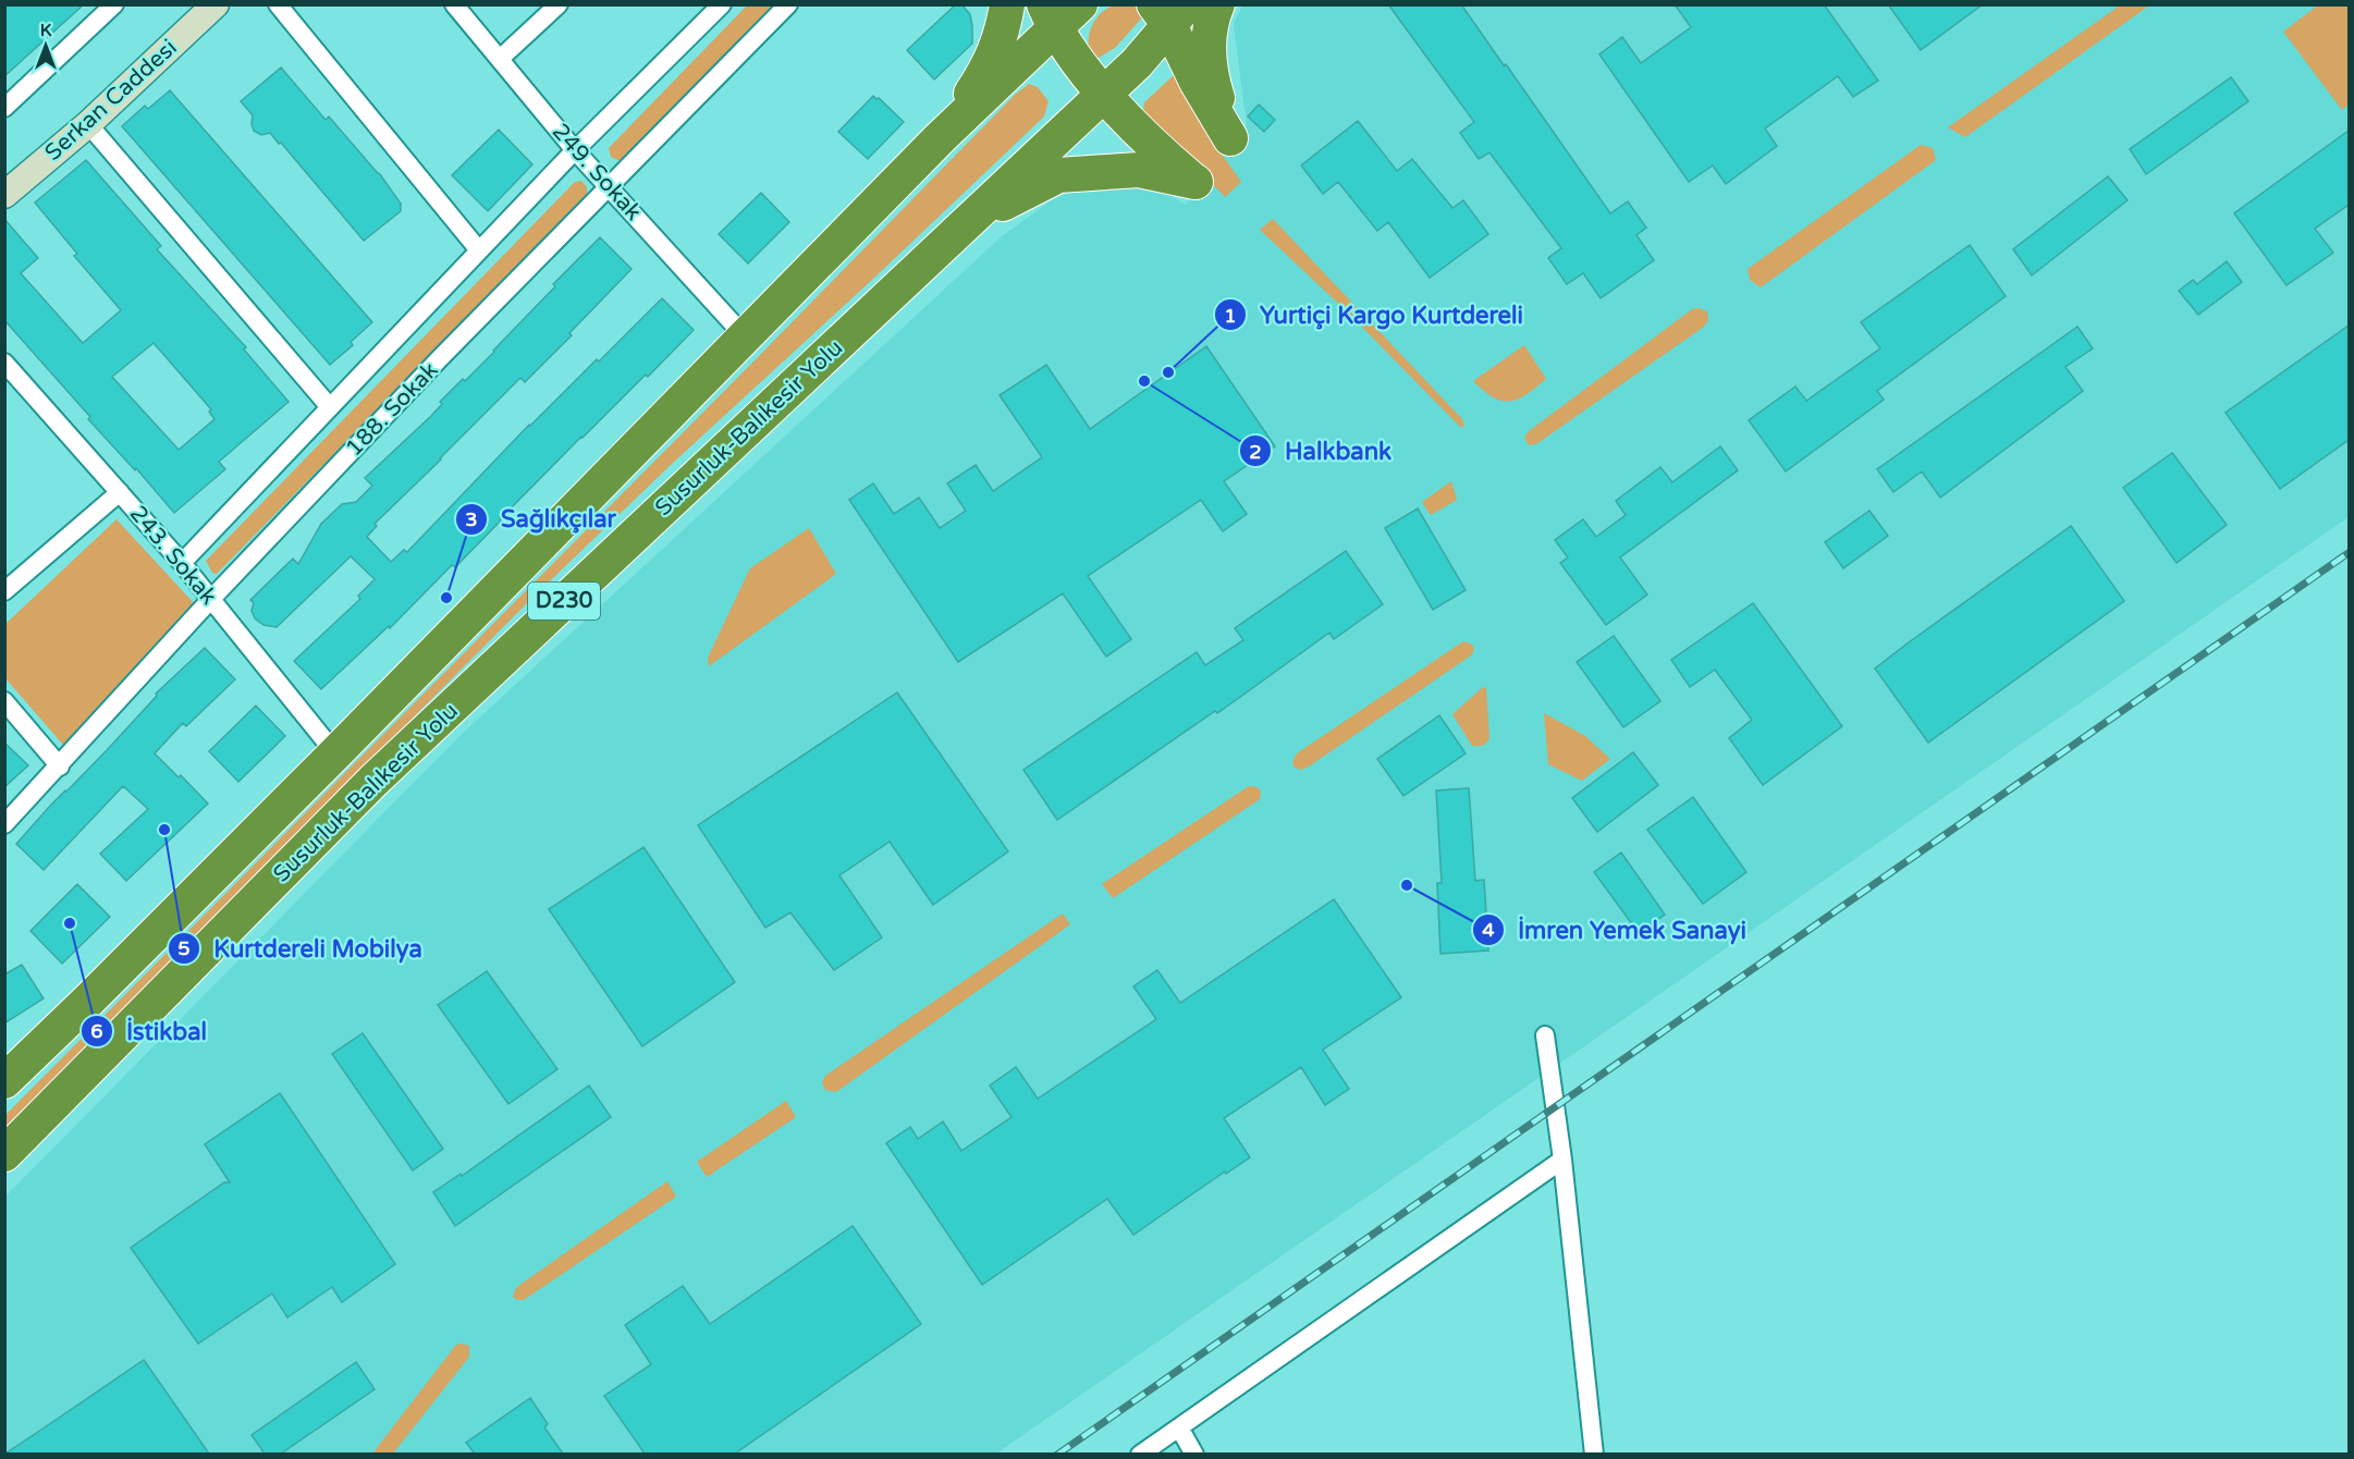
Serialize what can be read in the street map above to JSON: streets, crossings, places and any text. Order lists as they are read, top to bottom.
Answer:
{
  "streets": {
    "highway": ["Susurluk-Balıkesir Yolu", "D230"],
    "main road": ["Serkan Caddesi"],
    "street": ["249. Sokak", "188. Sokak", "243. Sokak"]
  },
  "crossings": [
    ["249. Sokak", "188. Sokak"],
    ["249. Sokak", "Susurluk-Balıkesir Yolu"],
    ["188. Sokak", "243. Sokak"],
    ["Susurluk-Balıkesir Yolu", "243. Sokak"]
  ],
  "places": [
    "Yurtiçi Kargo Kurtdereli",
    "Halkbank",
    "Sağlıkçılar",
    "Kurtdereli Mobilya",
    "İmren Yemek Sanayi",
    "İstikbal"
  ],
  "north": "top"
}
